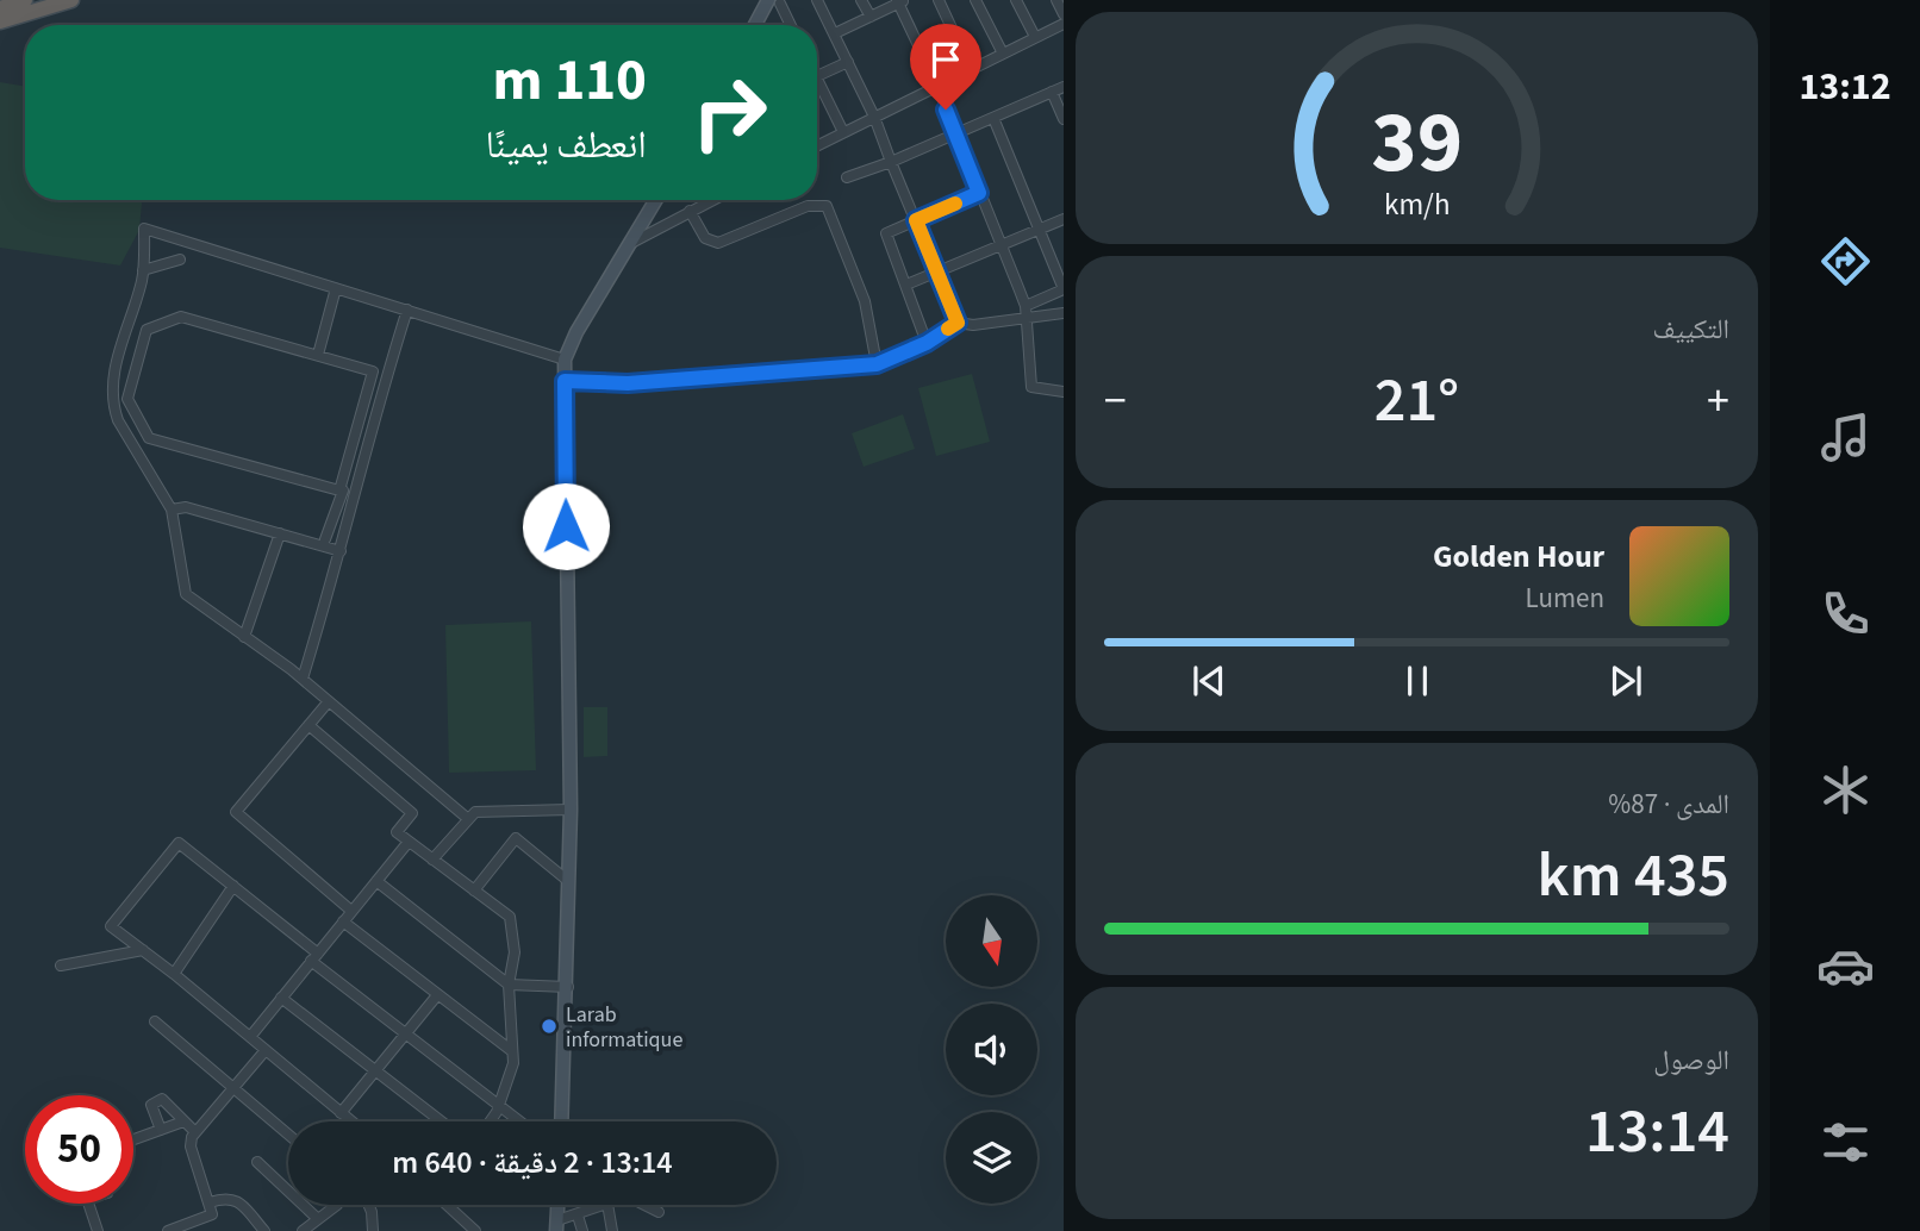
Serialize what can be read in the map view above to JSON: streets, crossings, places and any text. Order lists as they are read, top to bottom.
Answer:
{
  "places": ["Larab informatique"],
  "north": "bottom",
  "page": {
    "tabs": "13:12",
    "turn": ["110 m", "انعطف يمينًا"],
    "tile": [
      "التكييف",
      ["المدى · 87%", "435 km"],
      ["الوصول", "13:14"]
    ],
    "heat": ["−", "21°", "+"],
    "song": ["Golden Hour", "Lumen"],
    "limit": "50",
    "trip": "13:14 · 2 دقيقة · 640 m",
    "gauge": ["39", "km/h"]
  }
}
